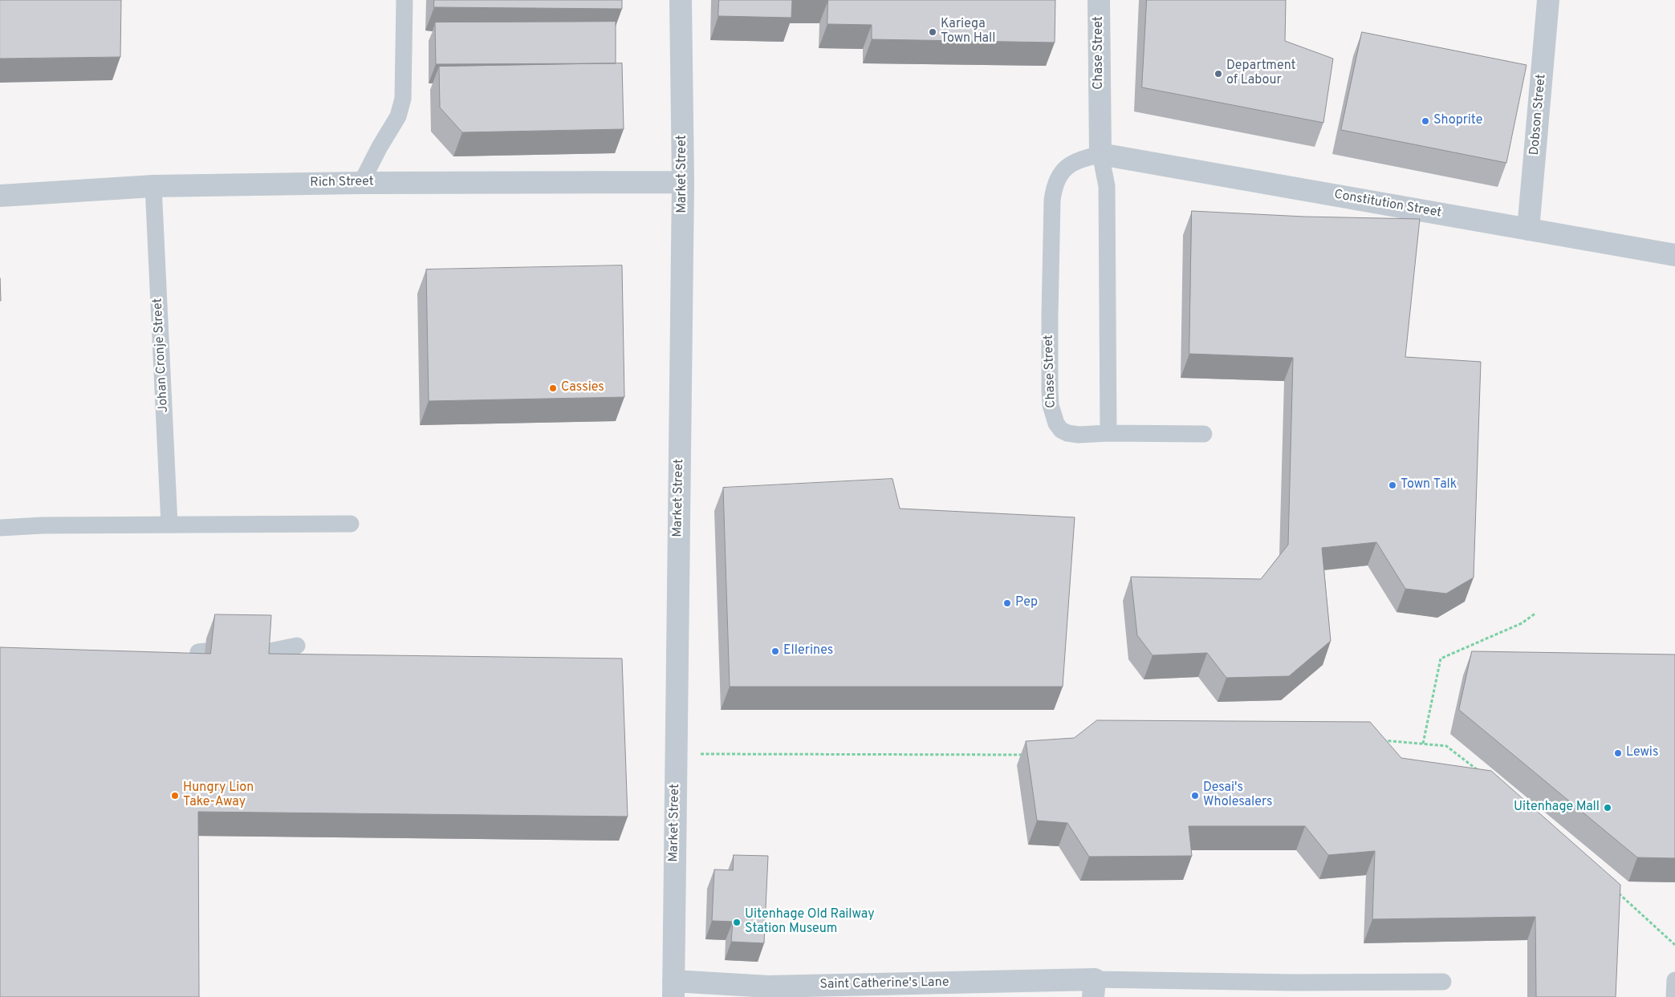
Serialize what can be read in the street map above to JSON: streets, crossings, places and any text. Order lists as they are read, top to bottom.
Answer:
{
  "streets": {
    "street": [
      "Chase Street",
      "Dobson Street",
      "Market Street",
      "Rich Street",
      "Constitution Street",
      "Saint Catherine's Lane"
    ],
    "lane": ["Johan Cronje Street"]
  },
  "crossings": [
    ["Chase Street", "Constitution Street"],
    ["Dobson Street", "Constitution Street"],
    ["Market Street", "Rich Street"],
    ["Market Street", "Saint Catherine's Lane"],
    ["Rich Street", "Johan Cronje Street"]
  ],
  "places": [
    "Kariega Town Hall",
    "Department of Labour",
    "Shoprite",
    "Cassies",
    "Town Talk",
    "Pep",
    "Ellerines",
    "Lewis",
    "Hungry Lion Take-Away",
    "Desai's Wholesalers",
    "Uitenhage Mall",
    "Uitenhage Old Railway Station Museum"
  ]
}
